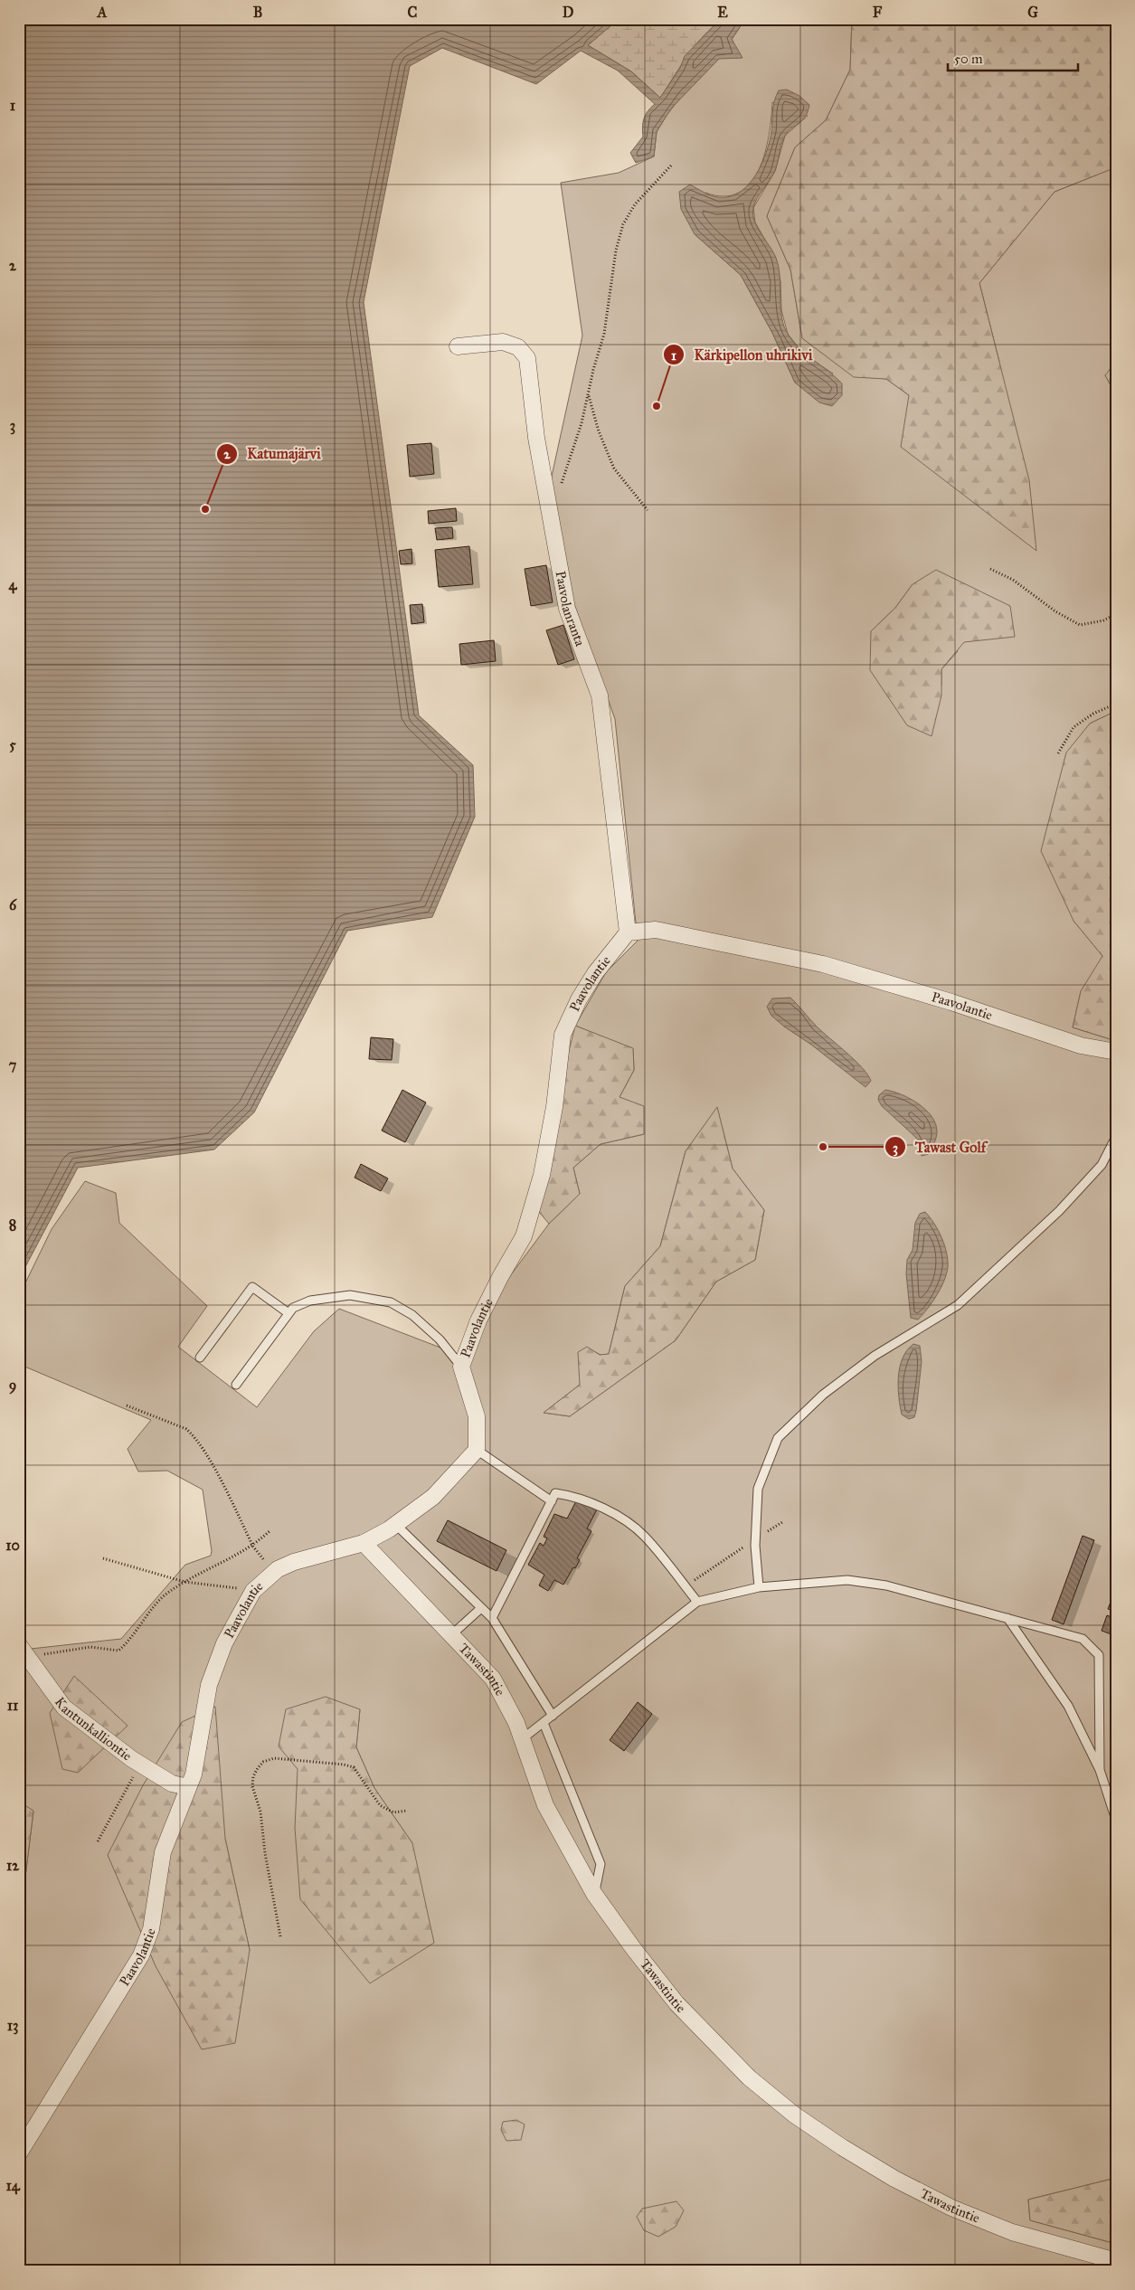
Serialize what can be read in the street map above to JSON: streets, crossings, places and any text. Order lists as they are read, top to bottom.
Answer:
{
  "streets": {
    "street": [
      "Paavolanranta",
      "Paavolantie",
      "Tawastintie",
      "Kantunkalliontie"
    ]
  },
  "crossings": [
    ["Paavolanranta", "Paavolantie"],
    ["Paavolantie", "Tawastintie"],
    ["Paavolantie", "Kantunkalliontie"]
  ],
  "places": ["Kärkipellon uhrikivi", "Katumajärvi", "Tawast Golf"],
  "scale_bar": "50 m",
  "grid": {
    "columns": [
      "A",
      "B",
      "C",
      "D",
      "E",
      "F",
      "G"
    ],
    "rows": [
      "1",
      "2",
      "3",
      "4",
      "5",
      "6",
      "7",
      "8",
      "9",
      "10",
      "11",
      "12",
      "13",
      "14"
    ]
  }
}
